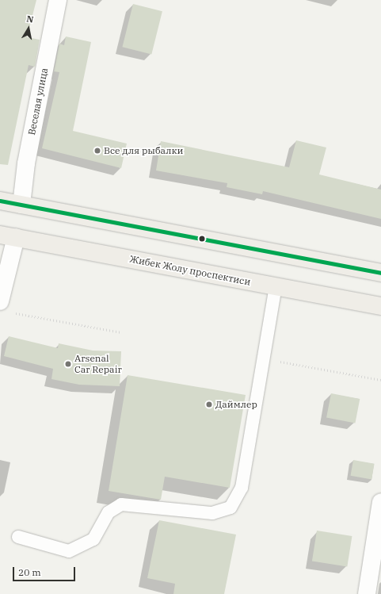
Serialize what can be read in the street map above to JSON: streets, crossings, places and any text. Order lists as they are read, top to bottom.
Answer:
{
  "streets": {
    "main road": ["Жибек Жолу проспектиси"],
    "street": ["Веселая улица"]
  },
  "places": ["Все для рыбалки", "Arsenal Car Repair", "Даймлер"],
  "scale_bar": "20 m",
  "north": "top"
}
